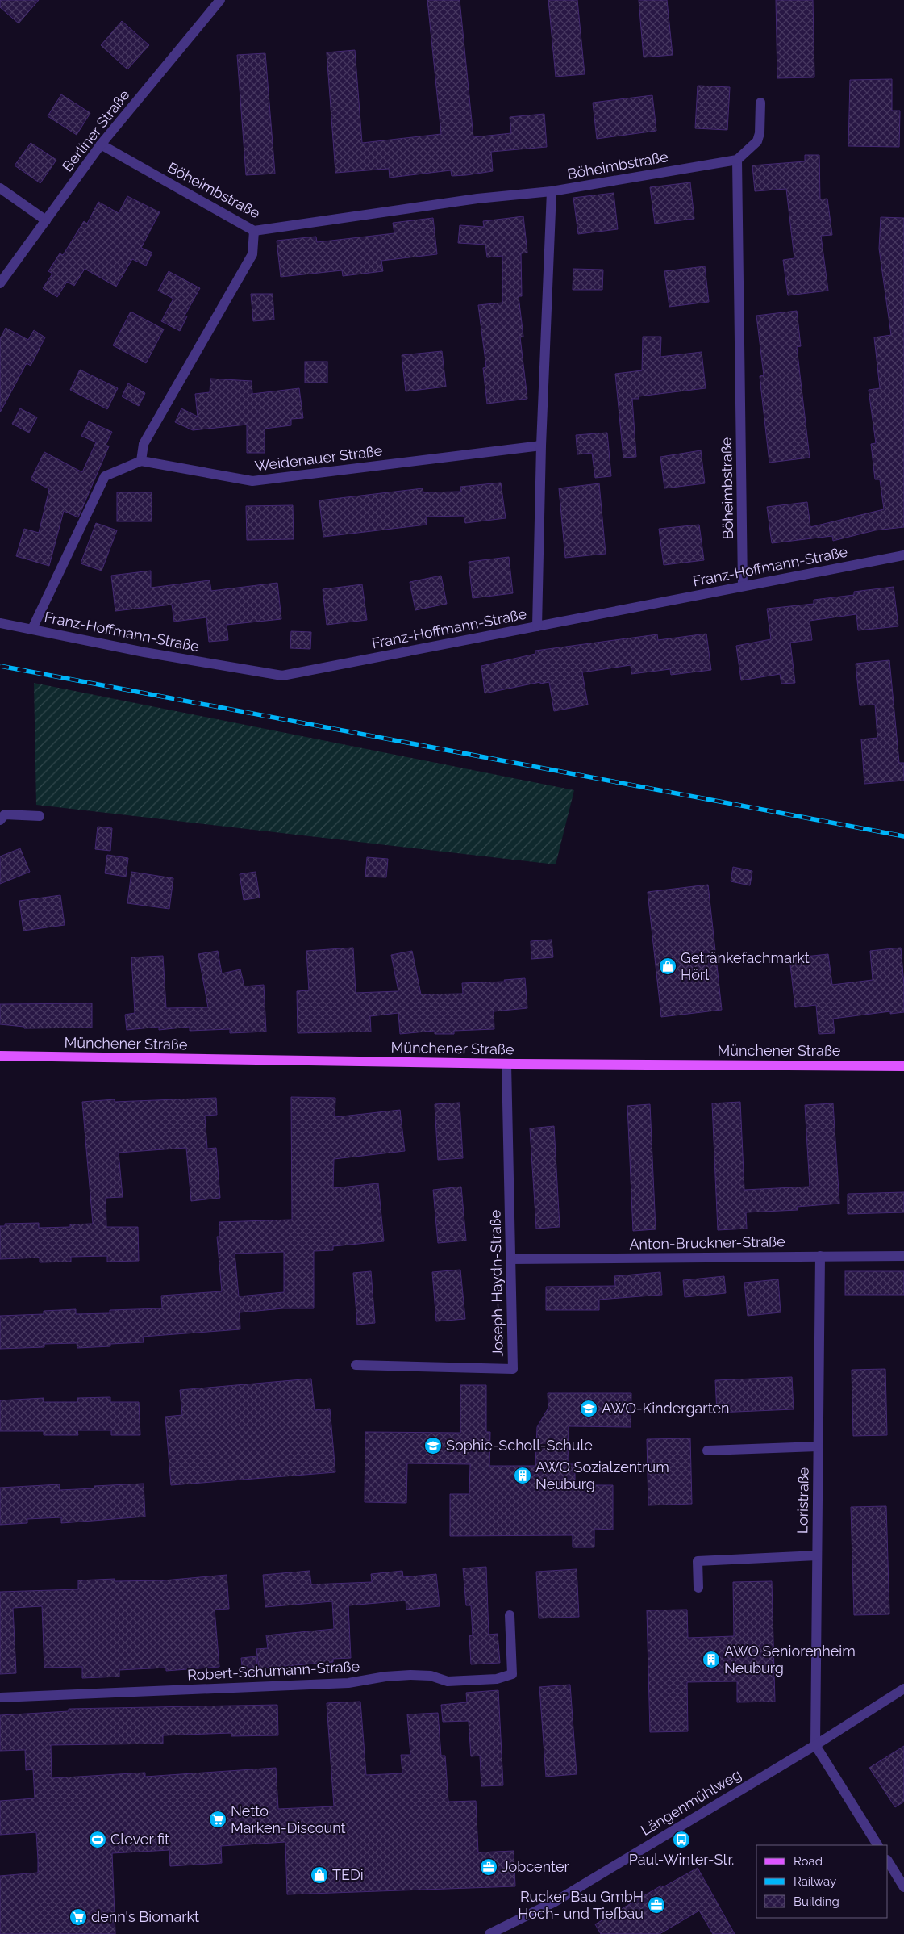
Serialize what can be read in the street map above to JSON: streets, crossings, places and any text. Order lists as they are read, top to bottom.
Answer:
{
  "streets": {
    "main road": ["Münchener Straße"],
    "street": [
      "Berliner Straße",
      "Böheimbstraße",
      "Weidenauer Straße",
      "Franz-Hoffmann-Straße",
      "Anton-Bruckner-Straße",
      "Joseph-Haydn-Straße",
      "Loristraße",
      "Robert-Schumann-Straße",
      "Längenmühlweg"
    ]
  },
  "crossings": [
    ["Berliner Straße", "Böheimbstraße"],
    ["Böheimbstraße", "Franz-Hoffmann-Straße"],
    ["Münchener Straße", "Joseph-Haydn-Straße"],
    ["Anton-Bruckner-Straße", "Joseph-Haydn-Straße"],
    ["Anton-Bruckner-Straße", "Loristraße"],
    ["Loristraße", "Längenmühlweg"]
  ],
  "places": {
    "shop": ["Getränkefachmarkt Hörl", "TEDi"],
    "school or university": ["AWO-Kindergarten", "Sophie-Scholl-Schule"],
    "building": ["AWO Sozialzentrum Neuburg", "AWO Seniorenheim Neuburg"],
    "supermarket": ["Netto Marken-Discount", "denn's Biomarkt"],
    "sports": ["Clever fit"],
    "bus stop": ["Paul-Winter-Str."],
    "office": ["Jobcenter", "Rucker Bau GmbH Hoch- und Tiefbau"]
  },
  "legend": ["Road", "Railway", "Building"]
}
